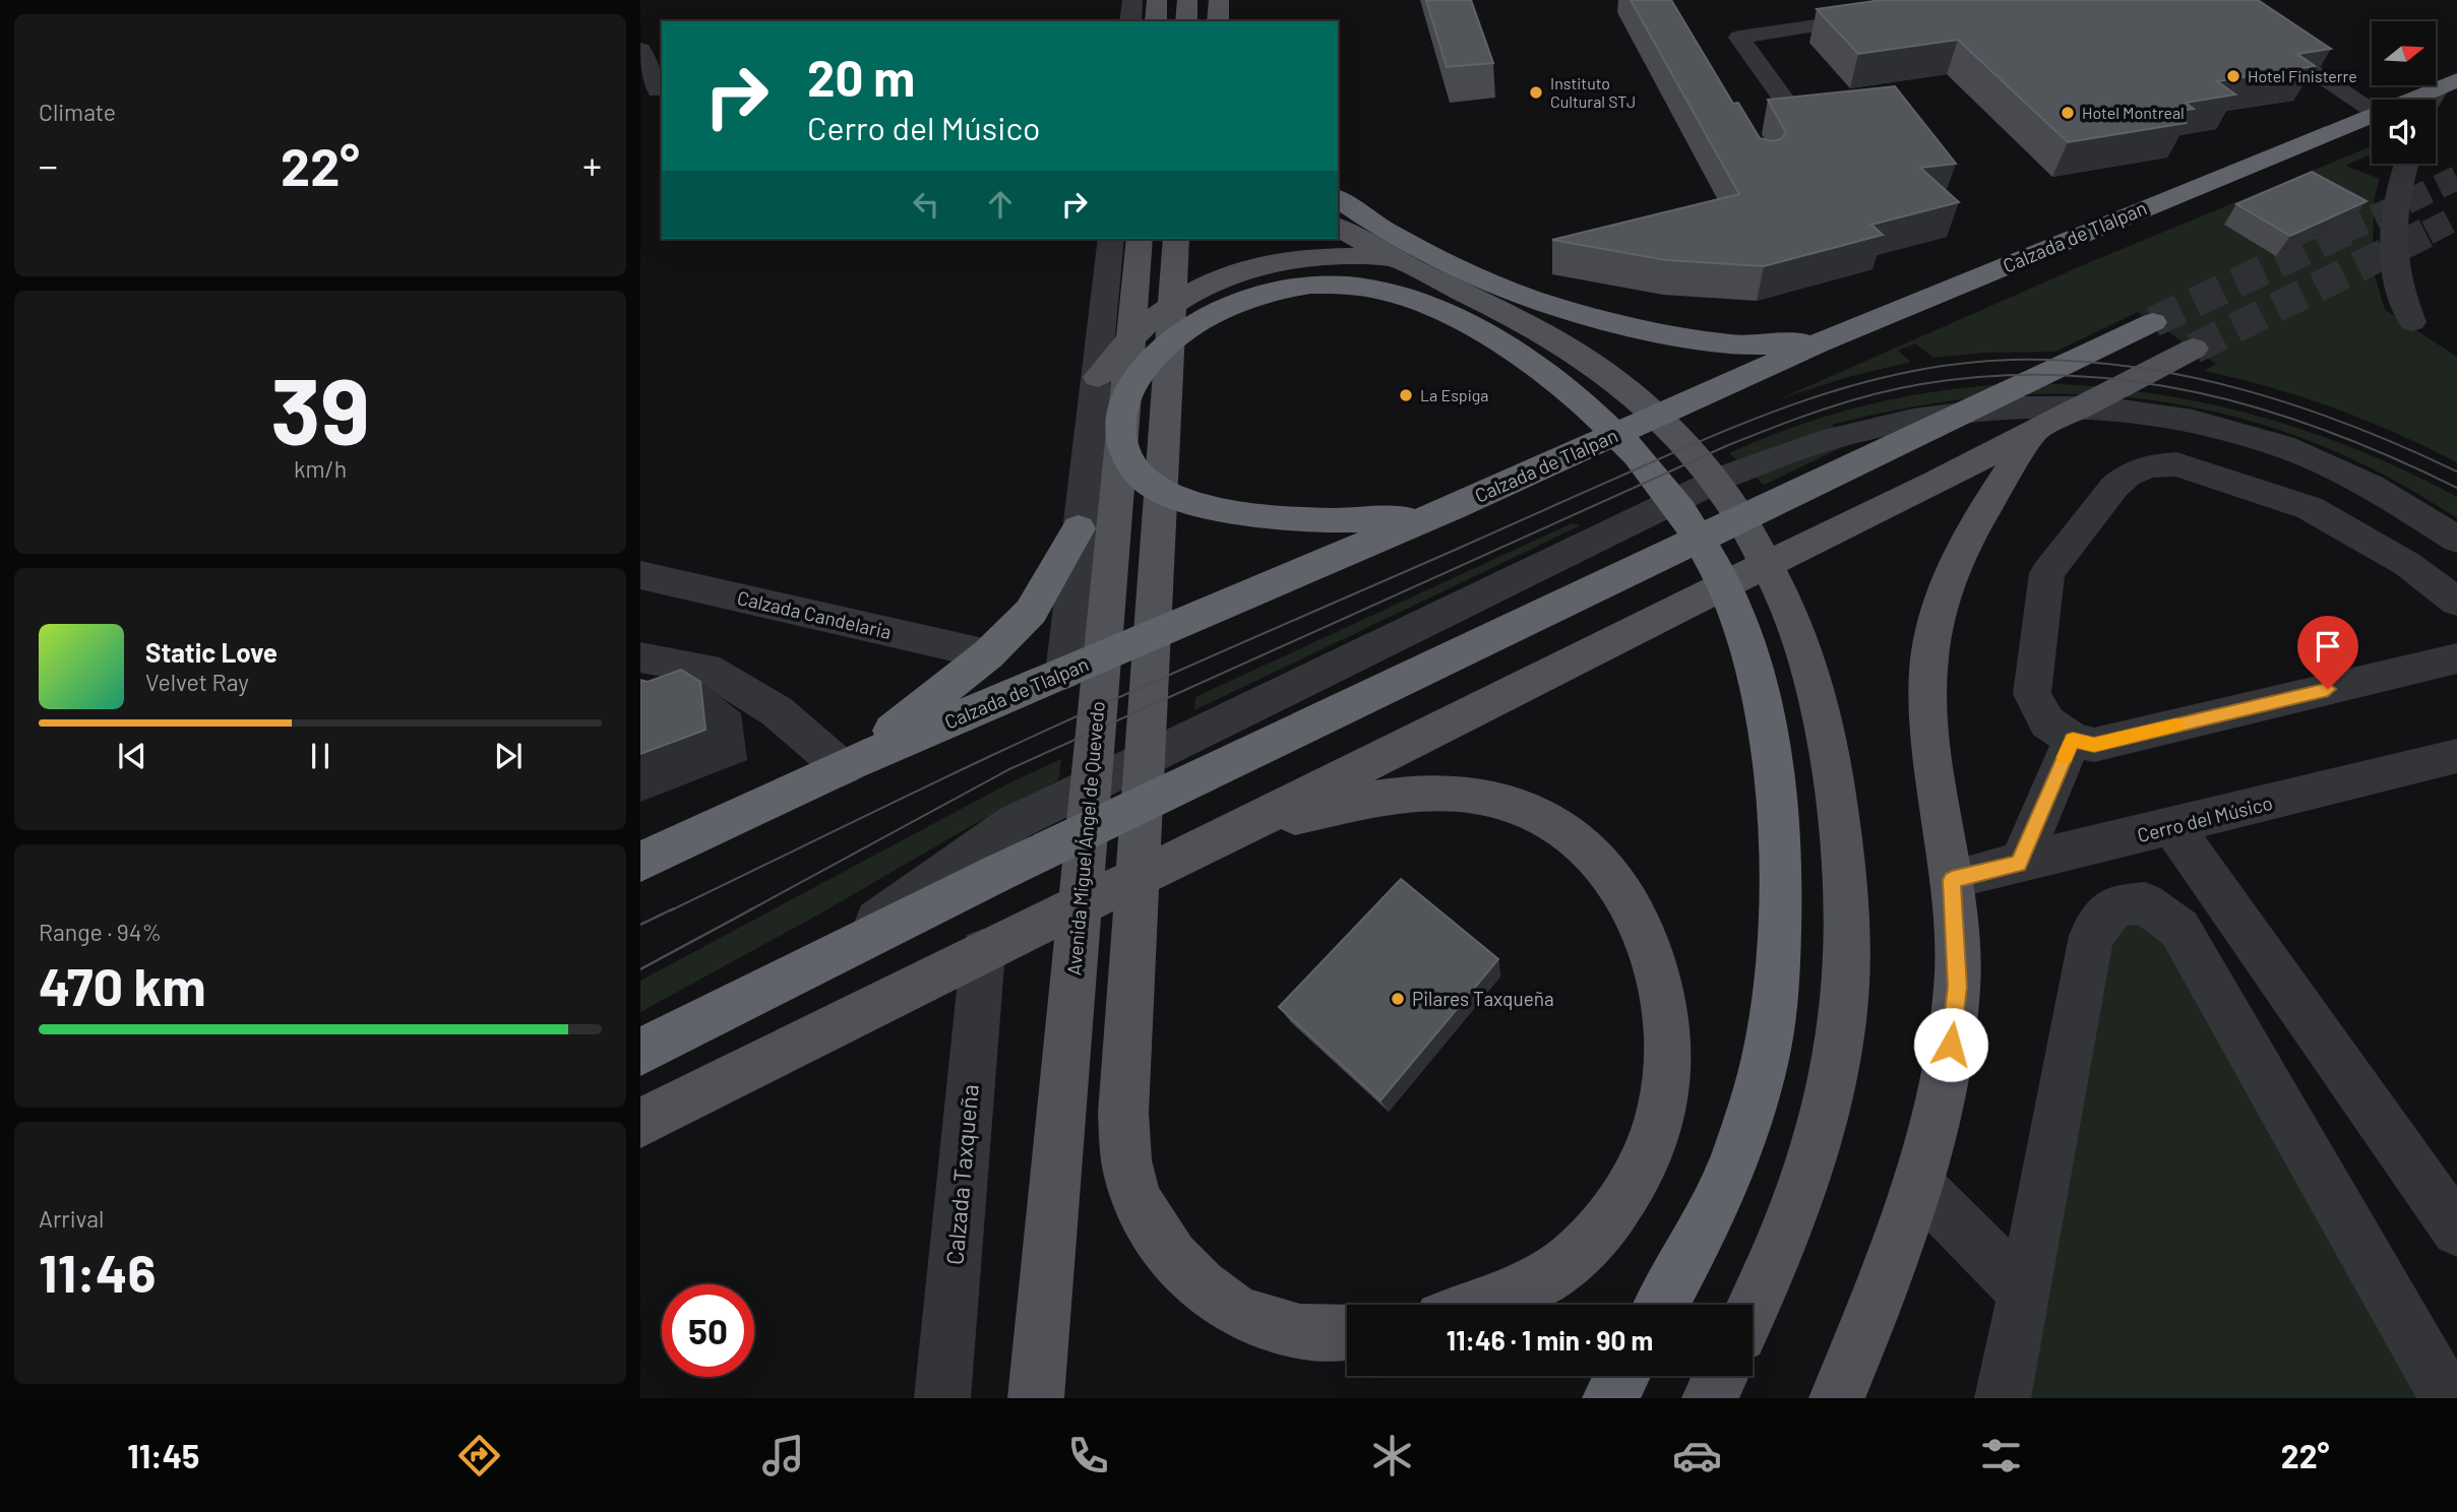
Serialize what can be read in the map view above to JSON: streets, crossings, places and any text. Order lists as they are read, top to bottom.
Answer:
{
  "streets": {
    "highway": ["Calzada de Tlalpan"],
    "main road": ["Avenida Miguel Ángel de Quevedo"],
    "street": ["Calzada Candelaria", "Cerro del Músico", "Calzada Taxqueña"]
  },
  "places": [
    "Hotel Finisterre",
    "Instituto Cultural STJ",
    "Hotel Montreal",
    "La Espiga",
    "Pilares Taxqueña"
  ],
  "north": "right",
  "page": {
    "tile": [
      "Climate",
      ["39", "km/h"],
      ["Range · 94%", "470 km"],
      ["Arrival", "11:46"]
    ],
    "turn": ["20 m", "Cerro del Músico"],
    "heat": ["−", "22°", "+"],
    "song": ["Static Love", "Velvet Ray"],
    "limit": "50",
    "trip": "11:46 · 1 min · 90 m",
    "tabs": ["11:45", "22°"]
  }
}
